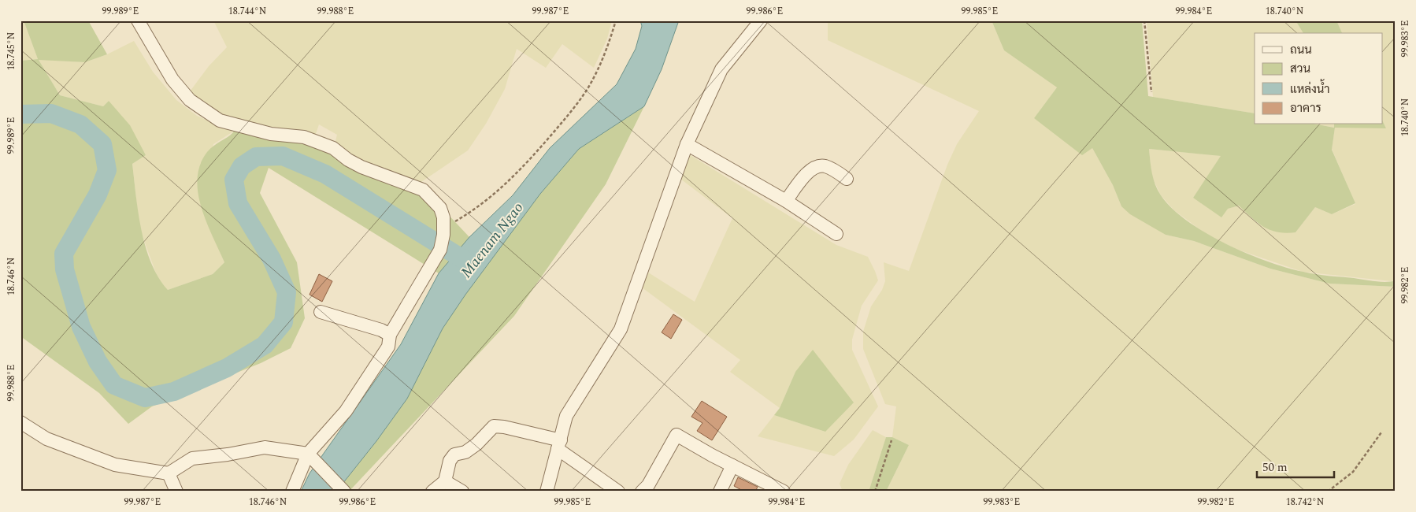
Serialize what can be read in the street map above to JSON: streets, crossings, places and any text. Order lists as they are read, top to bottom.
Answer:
{
  "water": ["Maenam Ngao"],
  "legend": [
    "ถนน",
    "สวน",
    "แหล่งน้ำ",
    "อาคาร"
  ],
  "scale_bar": "50 m",
  "coordinates": [
    "99.989°E",
    "18.744°N",
    "99.988°E",
    "99.987°E",
    "99.986°E",
    "99.985°E",
    "99.984°E",
    "18.740°N",
    "99.983°E",
    "18.745°N",
    "18.746°N",
    "99.982°E",
    "18.742°N"
  ]
}
